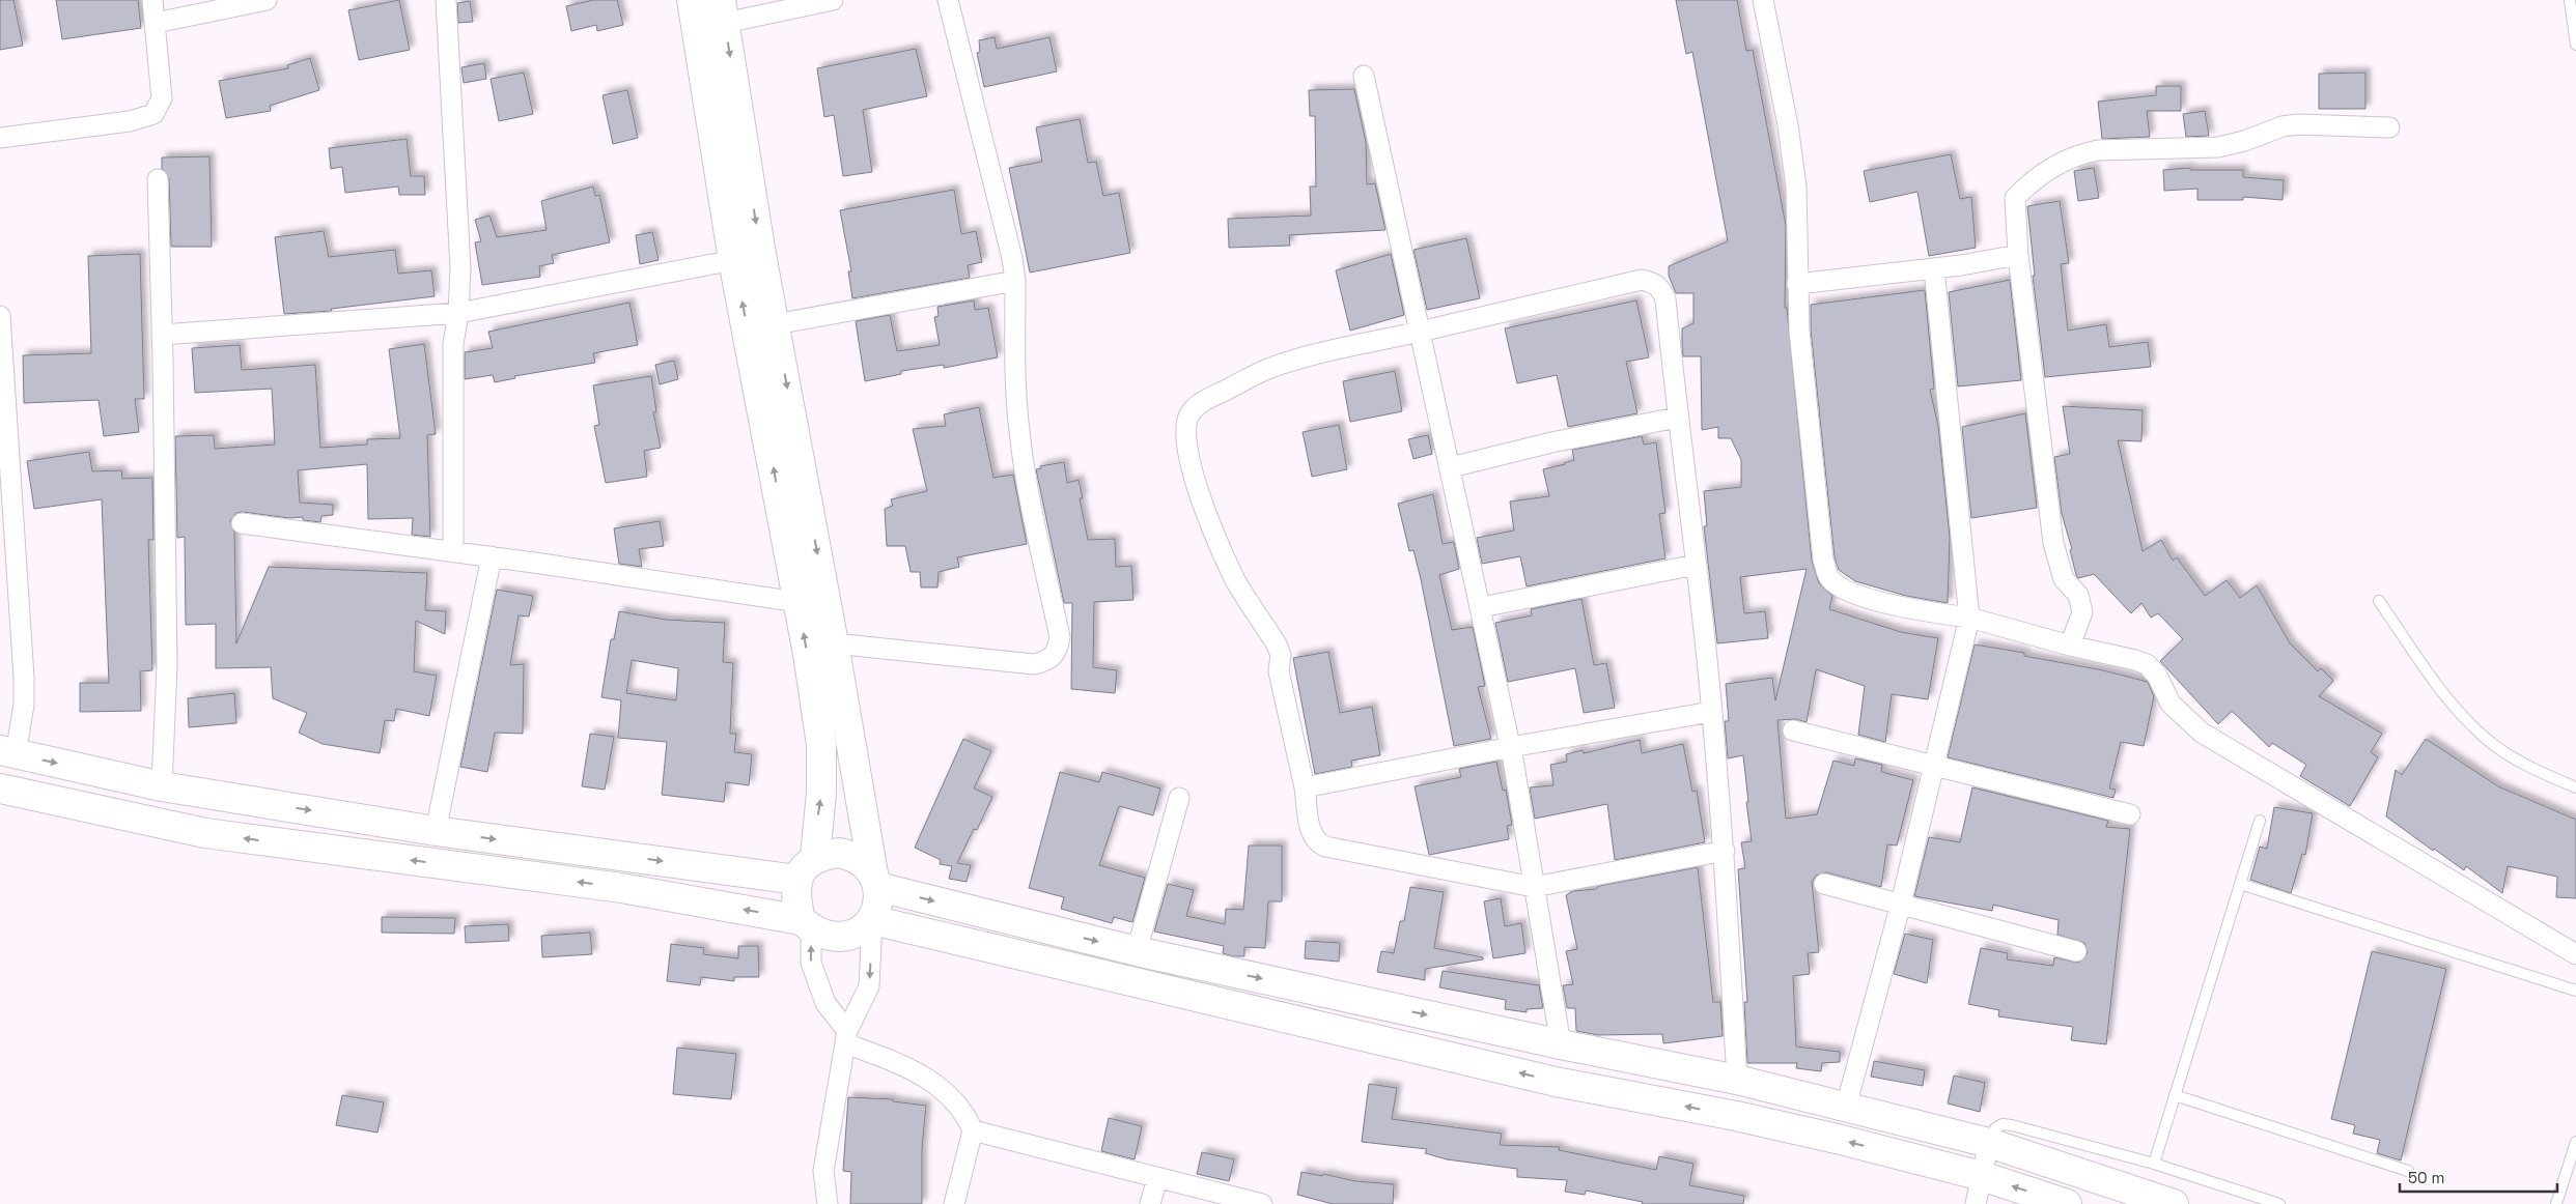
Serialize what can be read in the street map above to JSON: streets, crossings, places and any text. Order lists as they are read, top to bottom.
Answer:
{
  "scale_bar": "50 m"
}
